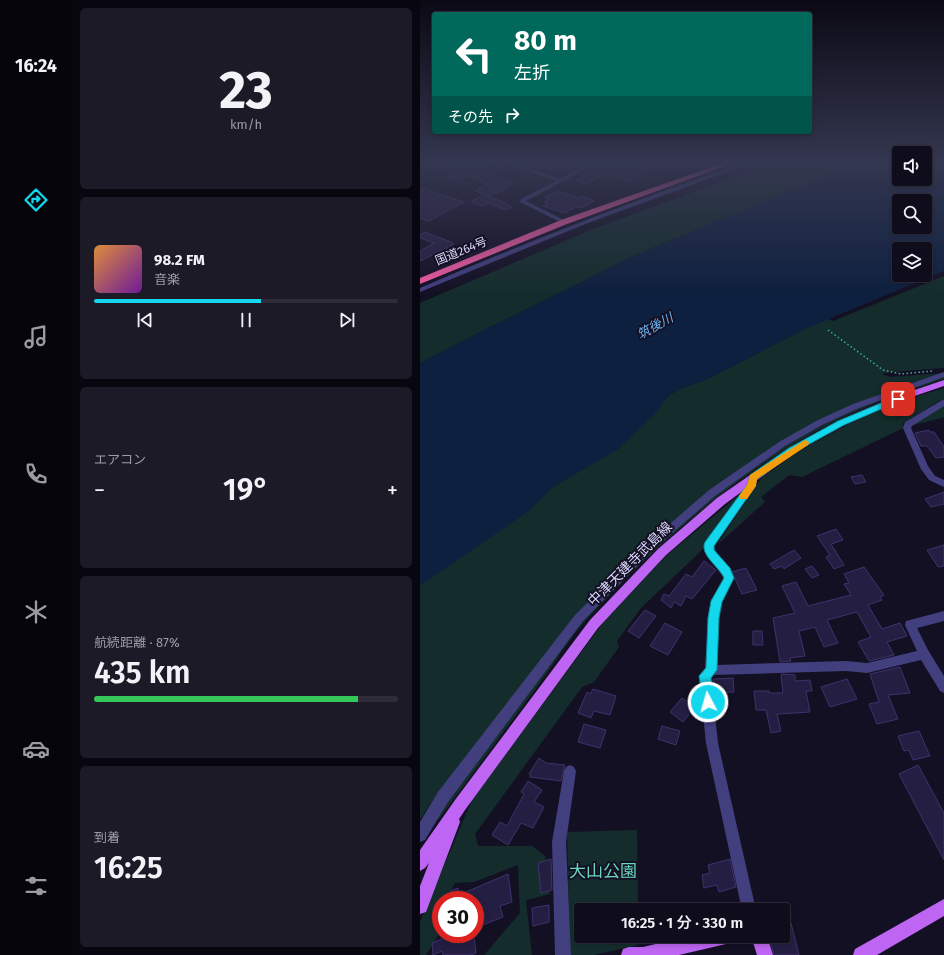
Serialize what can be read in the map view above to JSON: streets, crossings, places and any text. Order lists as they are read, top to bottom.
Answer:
{
  "streets": {
    "highway": ["国道264号"],
    "main road": ["中津天建寺武島線"]
  },
  "water": ["筑後川"],
  "parks": ["大山公園"],
  "page": {
    "tabs": "16:24",
    "tile": [
      ["23", "km/h"],
      "エアコン",
      ["航続距離 · 87%", "435 km"],
      ["到着", "16:25"]
    ],
    "turn": ["80 m", "左折"],
    "then": "その先",
    "song": ["98.2 FM", "音楽"],
    "heat": ["−", "19°", "+"],
    "limit": "30",
    "trip": "16:25 · 1 分 · 330 m"
  }
}
